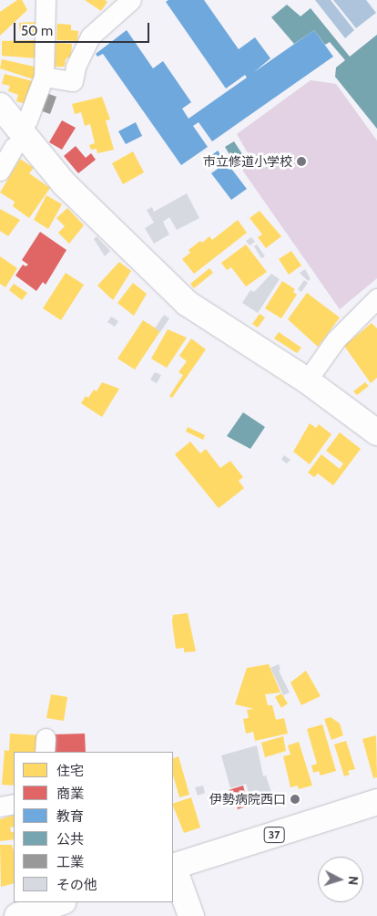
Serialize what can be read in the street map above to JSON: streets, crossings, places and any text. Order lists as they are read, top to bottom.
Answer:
{
  "streets": {
    "street": ["37"]
  },
  "places": ["市立修道小学校", "伊勢病院西口"],
  "legend": [
    "住宅",
    "商業",
    "教育",
    "公共",
    "工業",
    "その他"
  ],
  "scale_bar": "50 m",
  "north": "right"
}
